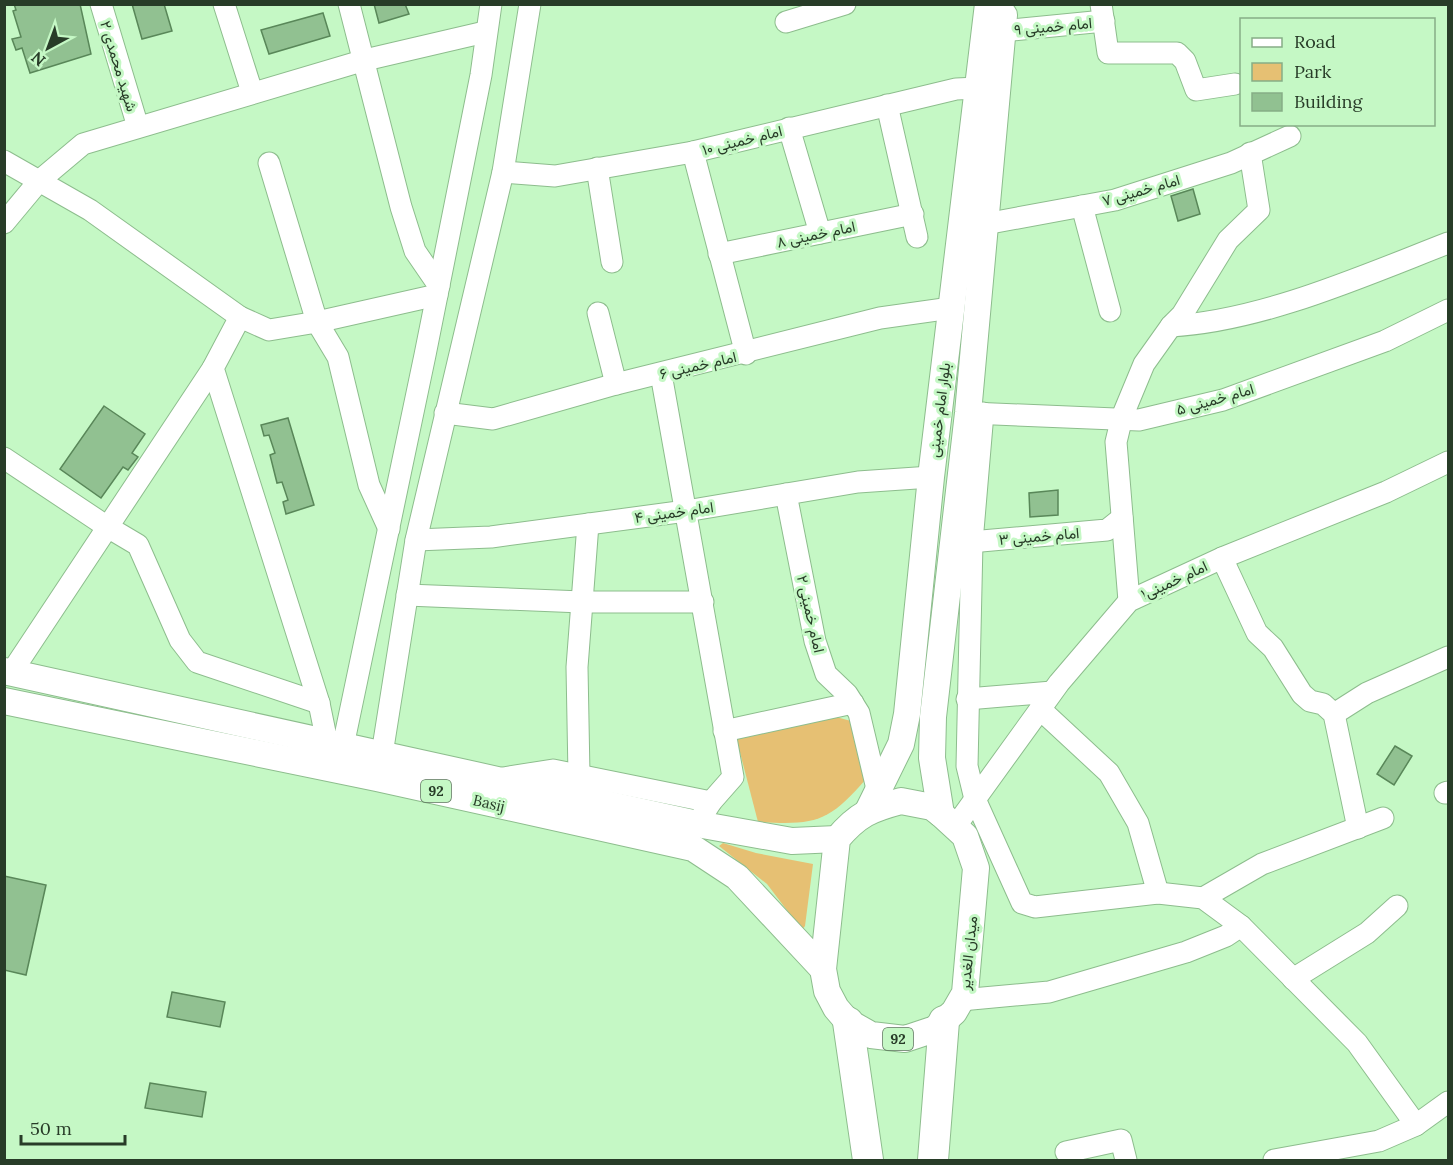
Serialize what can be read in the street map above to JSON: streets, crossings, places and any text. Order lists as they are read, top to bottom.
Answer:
{
  "streets": {
    "highway": ["92"],
    "main road": ["بلوار امام خمینی", "Basij", "میدان الغدیر"],
    "street": [
      "امام خمینی ۹",
      "شهید محمدی ۲",
      "امام خمینی ۱۰",
      "امام خمینی ۷",
      "امام خمینی ۸",
      "امام خمینی ۶",
      "امام خمینی ۵",
      "امام خمینی ۴",
      "امام خمینی ۳",
      "امام خمینی۱",
      "امام خمینی ۲"
    ]
  },
  "crossings": [
    ["امام خمینی ۹", "بلوار امام خمینی"],
    ["امام خمینی ۱۰", "بلوار امام خمینی"],
    ["امام خمینی ۷", "بلوار امام خمینی"],
    ["امام خمینی ۶", "بلوار امام خمینی"],
    ["امام خمینی ۵", "بلوار امام خمینی"],
    ["بلوار امام خمینی", "امام خمینی ۴"],
    ["بلوار امام خمینی", "امام خمینی ۳"],
    ["بلوار امام خمینی", "امام خمینی۱"],
    ["بلوار امام خمینی", "امام خمینی ۲"],
    ["بلوار امام خمینی", "92"],
    ["بلوار امام خمینی", "Basij"],
    ["بلوار امام خمینی", "میدان الغدیر"],
    ["امام خمینی ۴", "امام خمینی ۲"],
    ["امام خمینی۱", "امام خمینی ۲"],
    ["امام خمینی۱", "92"],
    ["امام خمینی۱", "Basij"],
    ["امام خمینی۱", "میدان الغدیر"],
    ["امام خمینی ۲", "92"],
    ["امام خمینی ۲", "Basij"],
    ["امام خمینی ۲", "میدان الغدیر"],
    ["92", "Basij"],
    ["92", "میدان الغدیر"],
    ["Basij", "میدان الغدیر"]
  ],
  "legend": ["Road", "Park", "Building"],
  "scale_bar": "50 m",
  "north": "bottom left"
}
